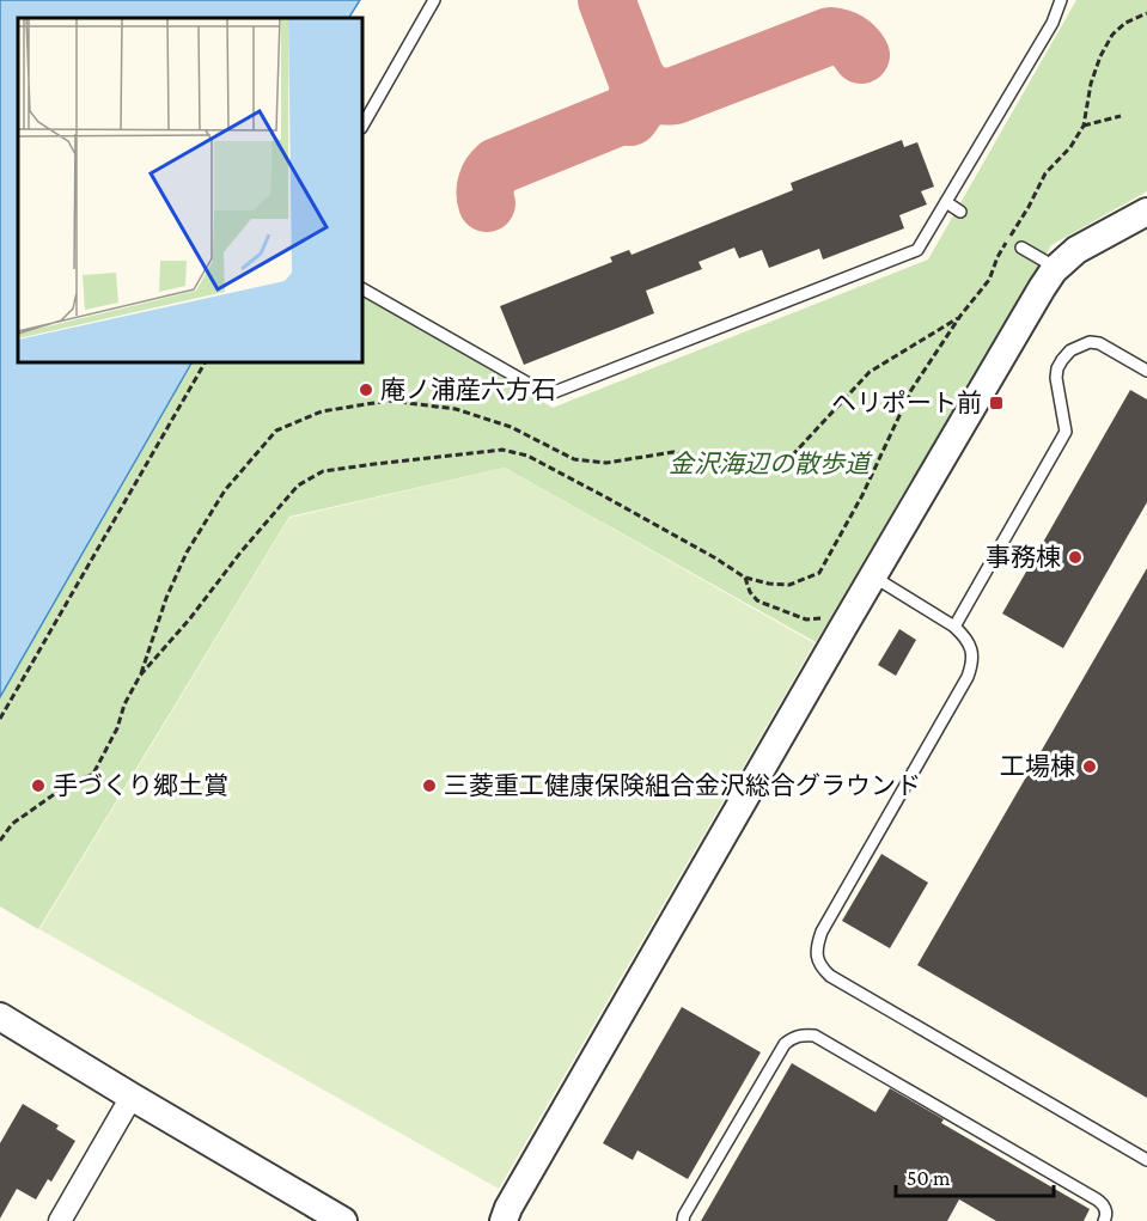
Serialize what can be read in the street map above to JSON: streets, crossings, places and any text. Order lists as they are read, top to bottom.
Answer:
{
  "parks": ["金沢海辺の散歩道"],
  "places": {
    "other": [
      "庵ノ浦産六方石",
      "事務棟",
      "工場棟",
      "手づくり郷土賞",
      "三菱重工健康保険組合金沢総合グラウンド"
    ],
    "transit": ["ヘリポート前"]
  },
  "scale_bar": "50 m"
}
